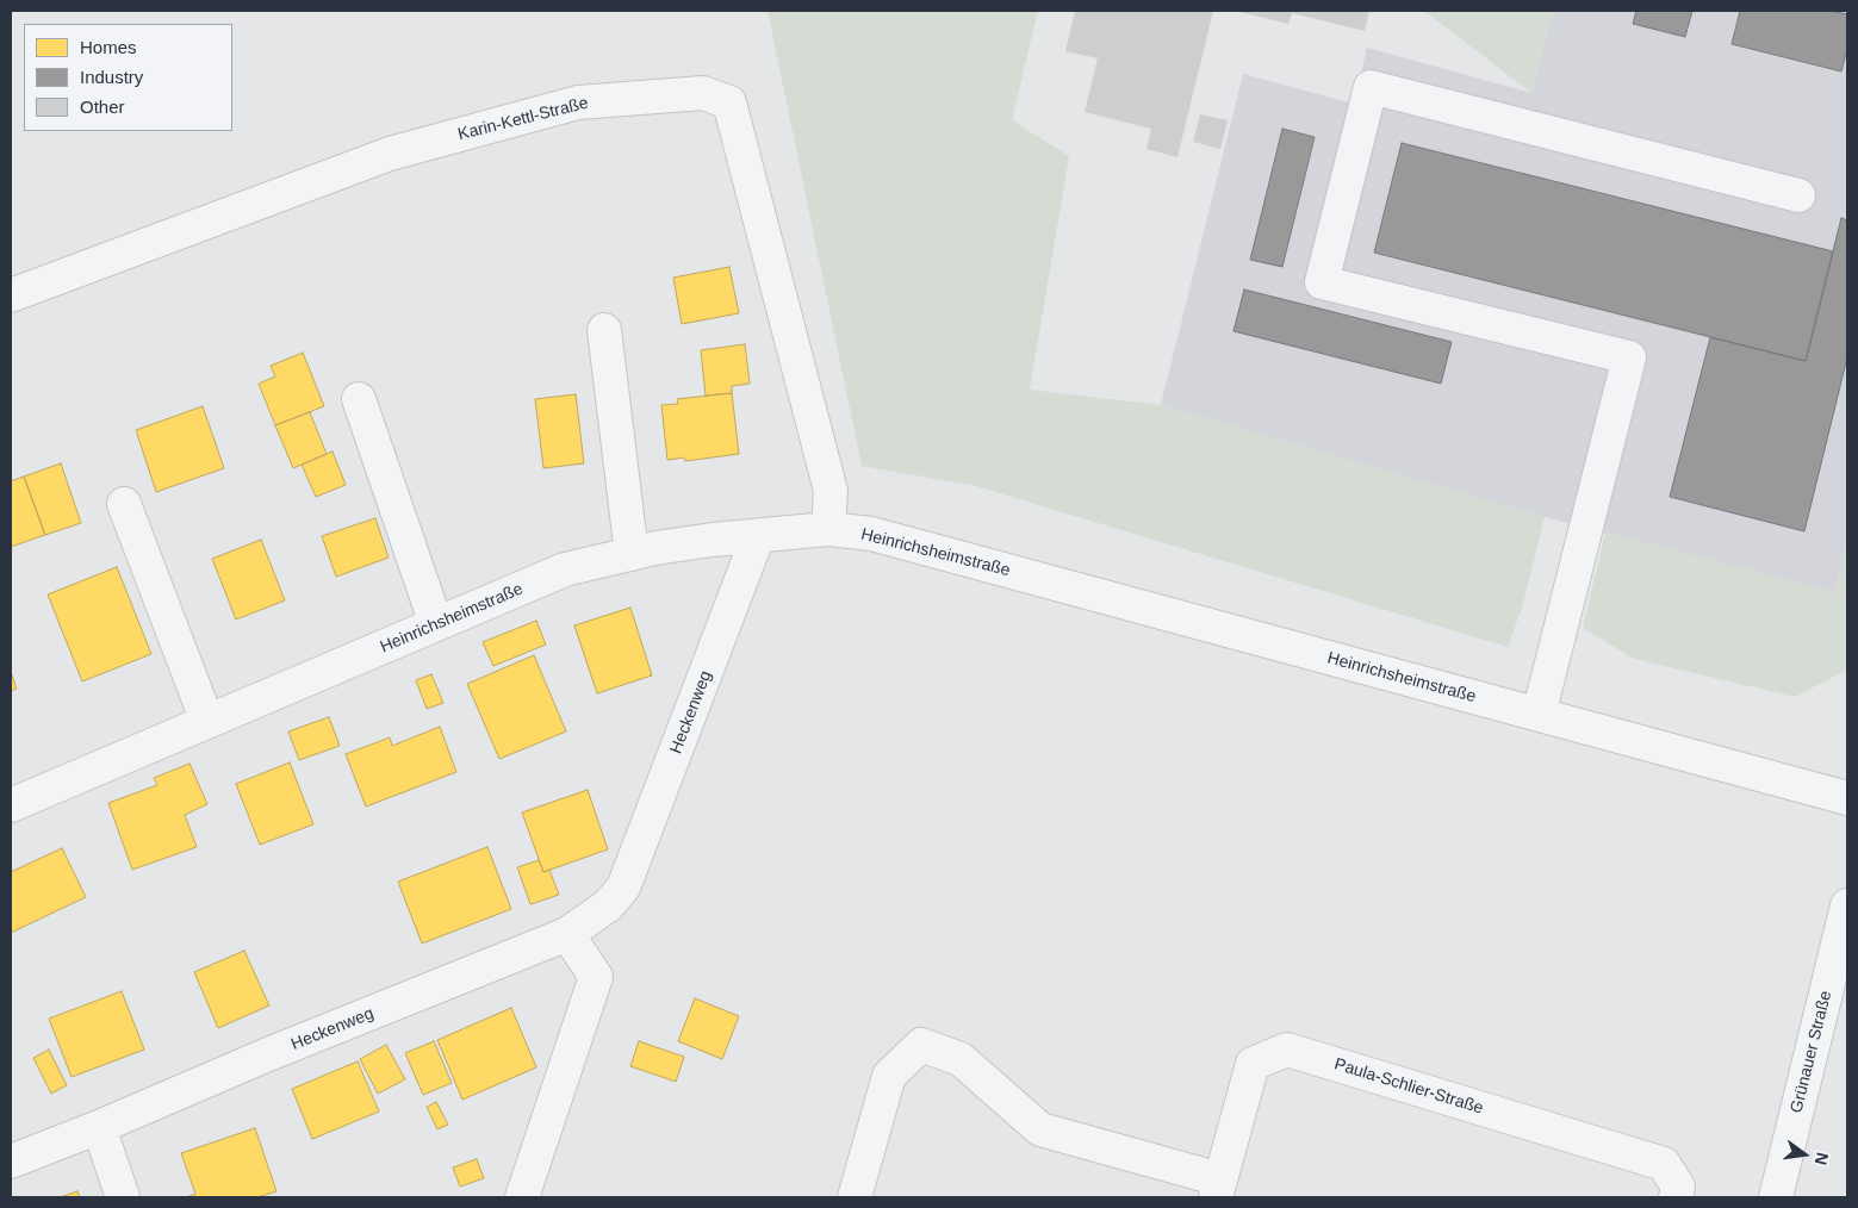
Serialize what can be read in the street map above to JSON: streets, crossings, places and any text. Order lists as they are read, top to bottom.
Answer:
{
  "streets": {
    "street": [
      "Karin-Kettl-Straße",
      "Heinrichsheimstraße",
      "Heckenweg",
      "Grünauer Straße",
      "Paula-Schlier-Straße"
    ]
  },
  "crossings": [
    ["Karin-Kettl-Straße", "Heinrichsheimstraße"],
    ["Heinrichsheimstraße", "Heckenweg"]
  ],
  "legend": ["Homes", "Industry", "Other"],
  "north": "right"
}
